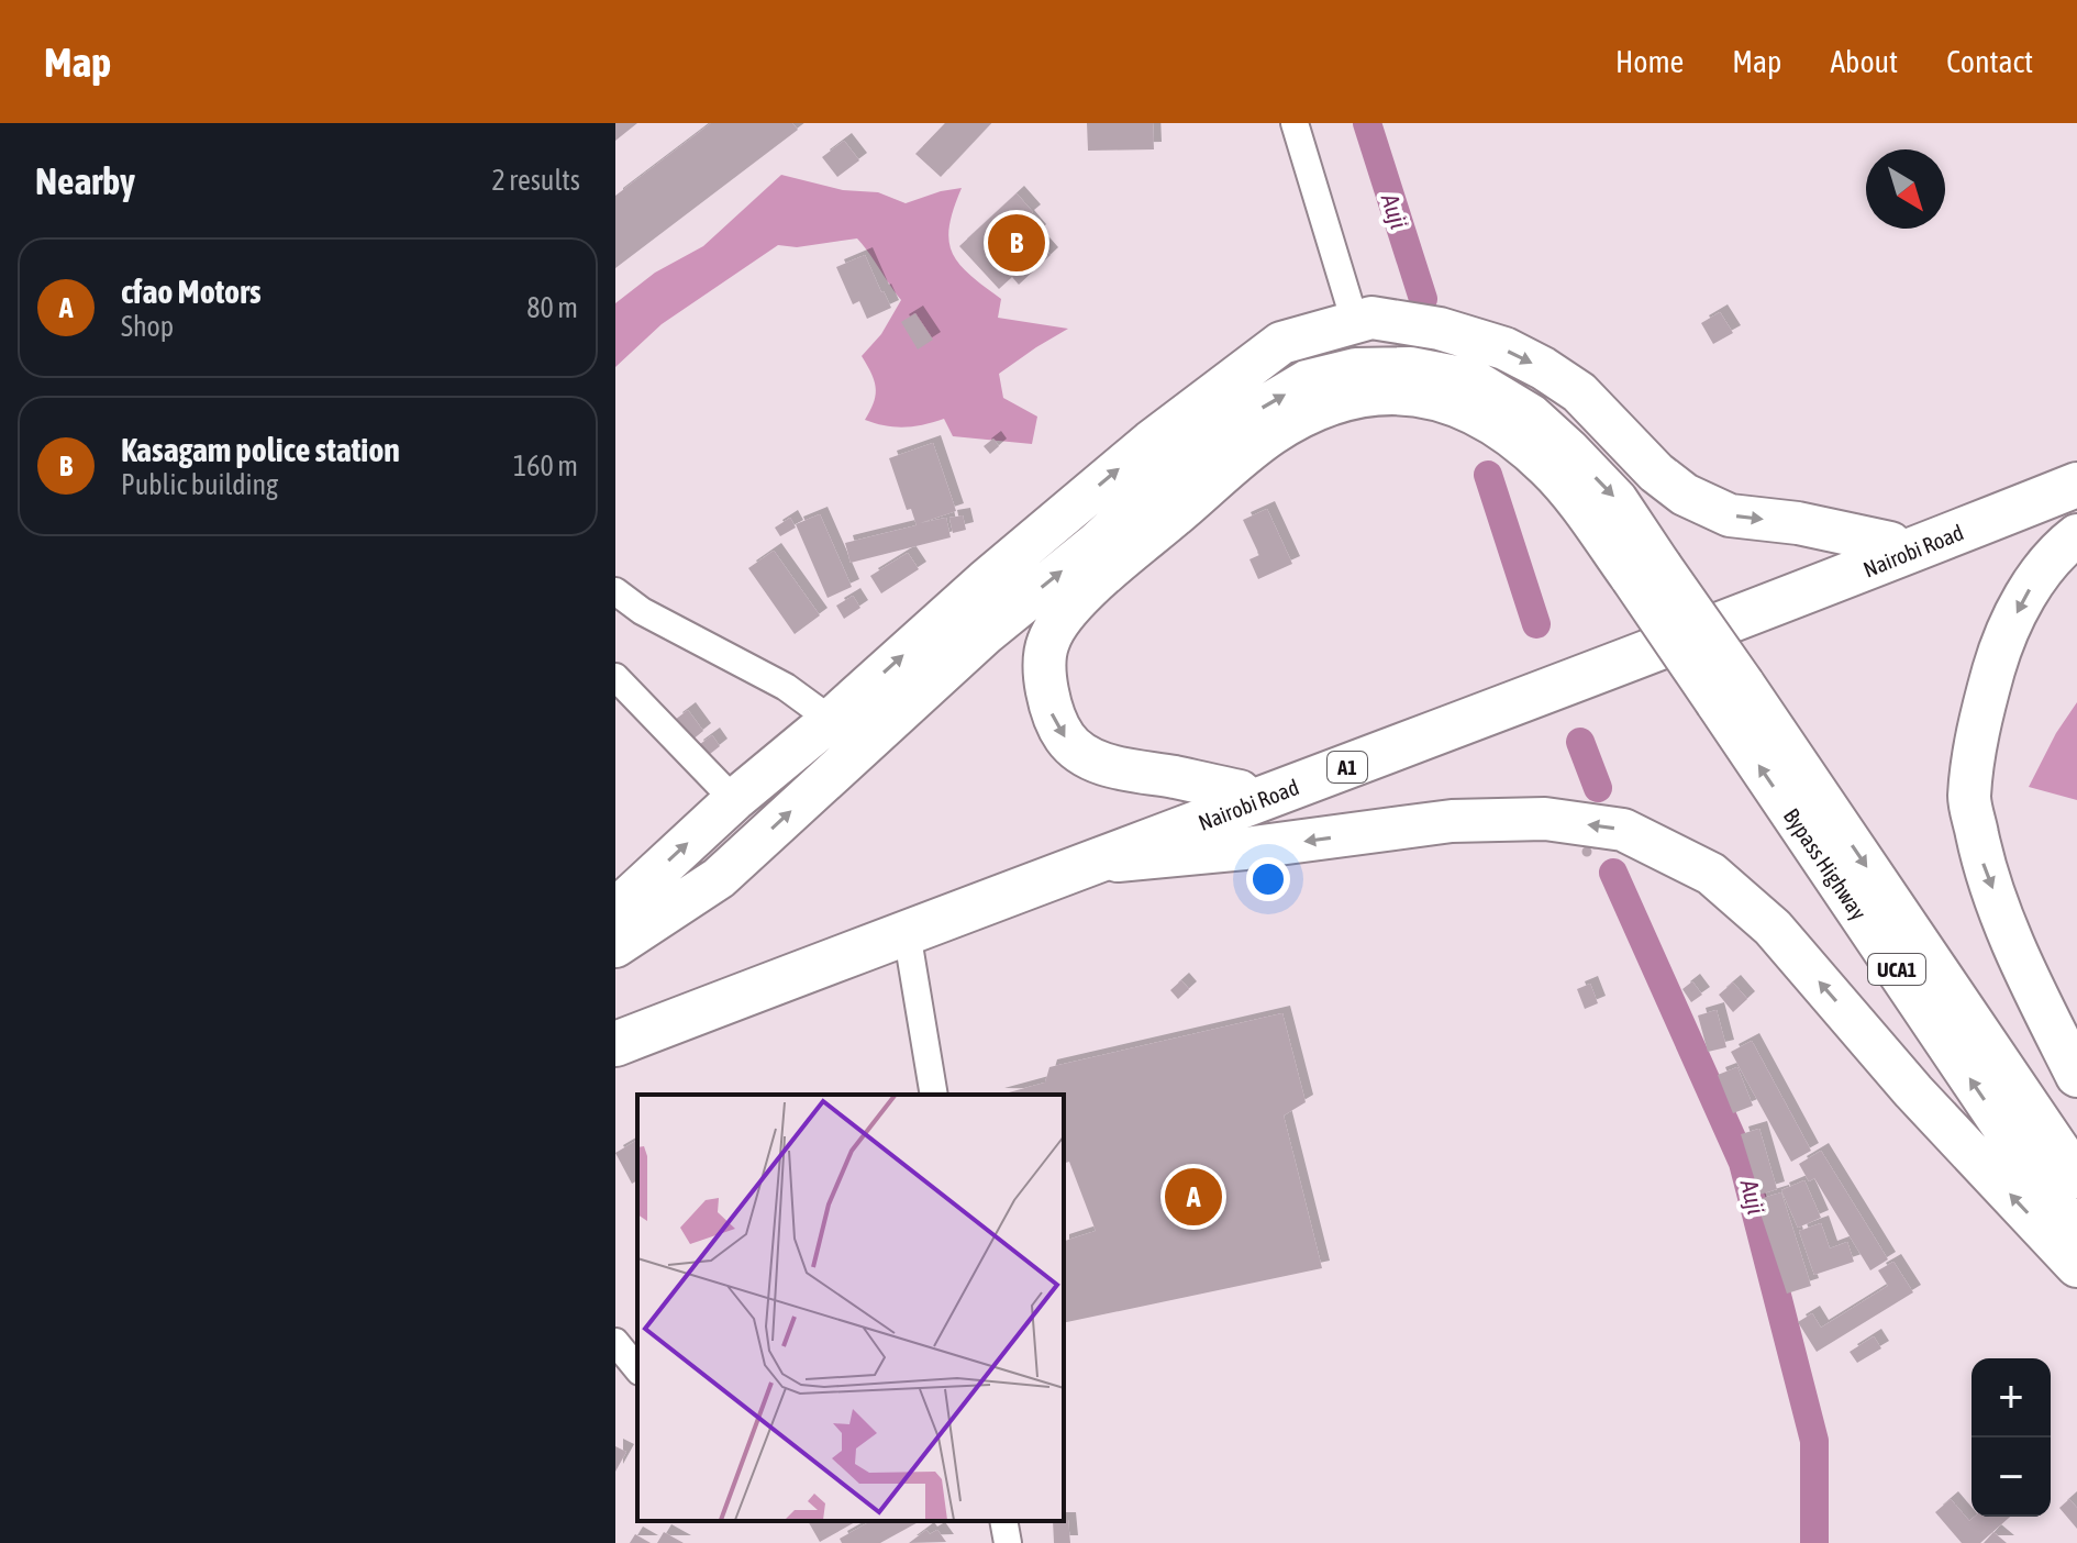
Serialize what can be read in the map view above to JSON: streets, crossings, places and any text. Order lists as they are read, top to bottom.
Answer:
{
  "streets": {
    "highway": ["Nairobi Road", "A1"],
    "main road": ["Bypass Highway", "UCA1"]
  },
  "water": ["Auji"],
  "north": "bottom right",
  "page": {
    "header": "Map",
    "nav": [
      "Home",
      "Map",
      "About",
      "Contact"
    ],
    "heading": ["Nearby", "2 results"],
    "pins": ["B", "A"],
    "list": [
      {
        "mark": "A",
        "name": "cfao Motors",
        "note": "Shop",
        "value": "80 m"
      },
      {
        "mark": "B",
        "name": "Kasagam police station",
        "note": "Public building",
        "value": "160 m"
      }
    ],
    "map_buttons": ["+", "−"]
  }
}
